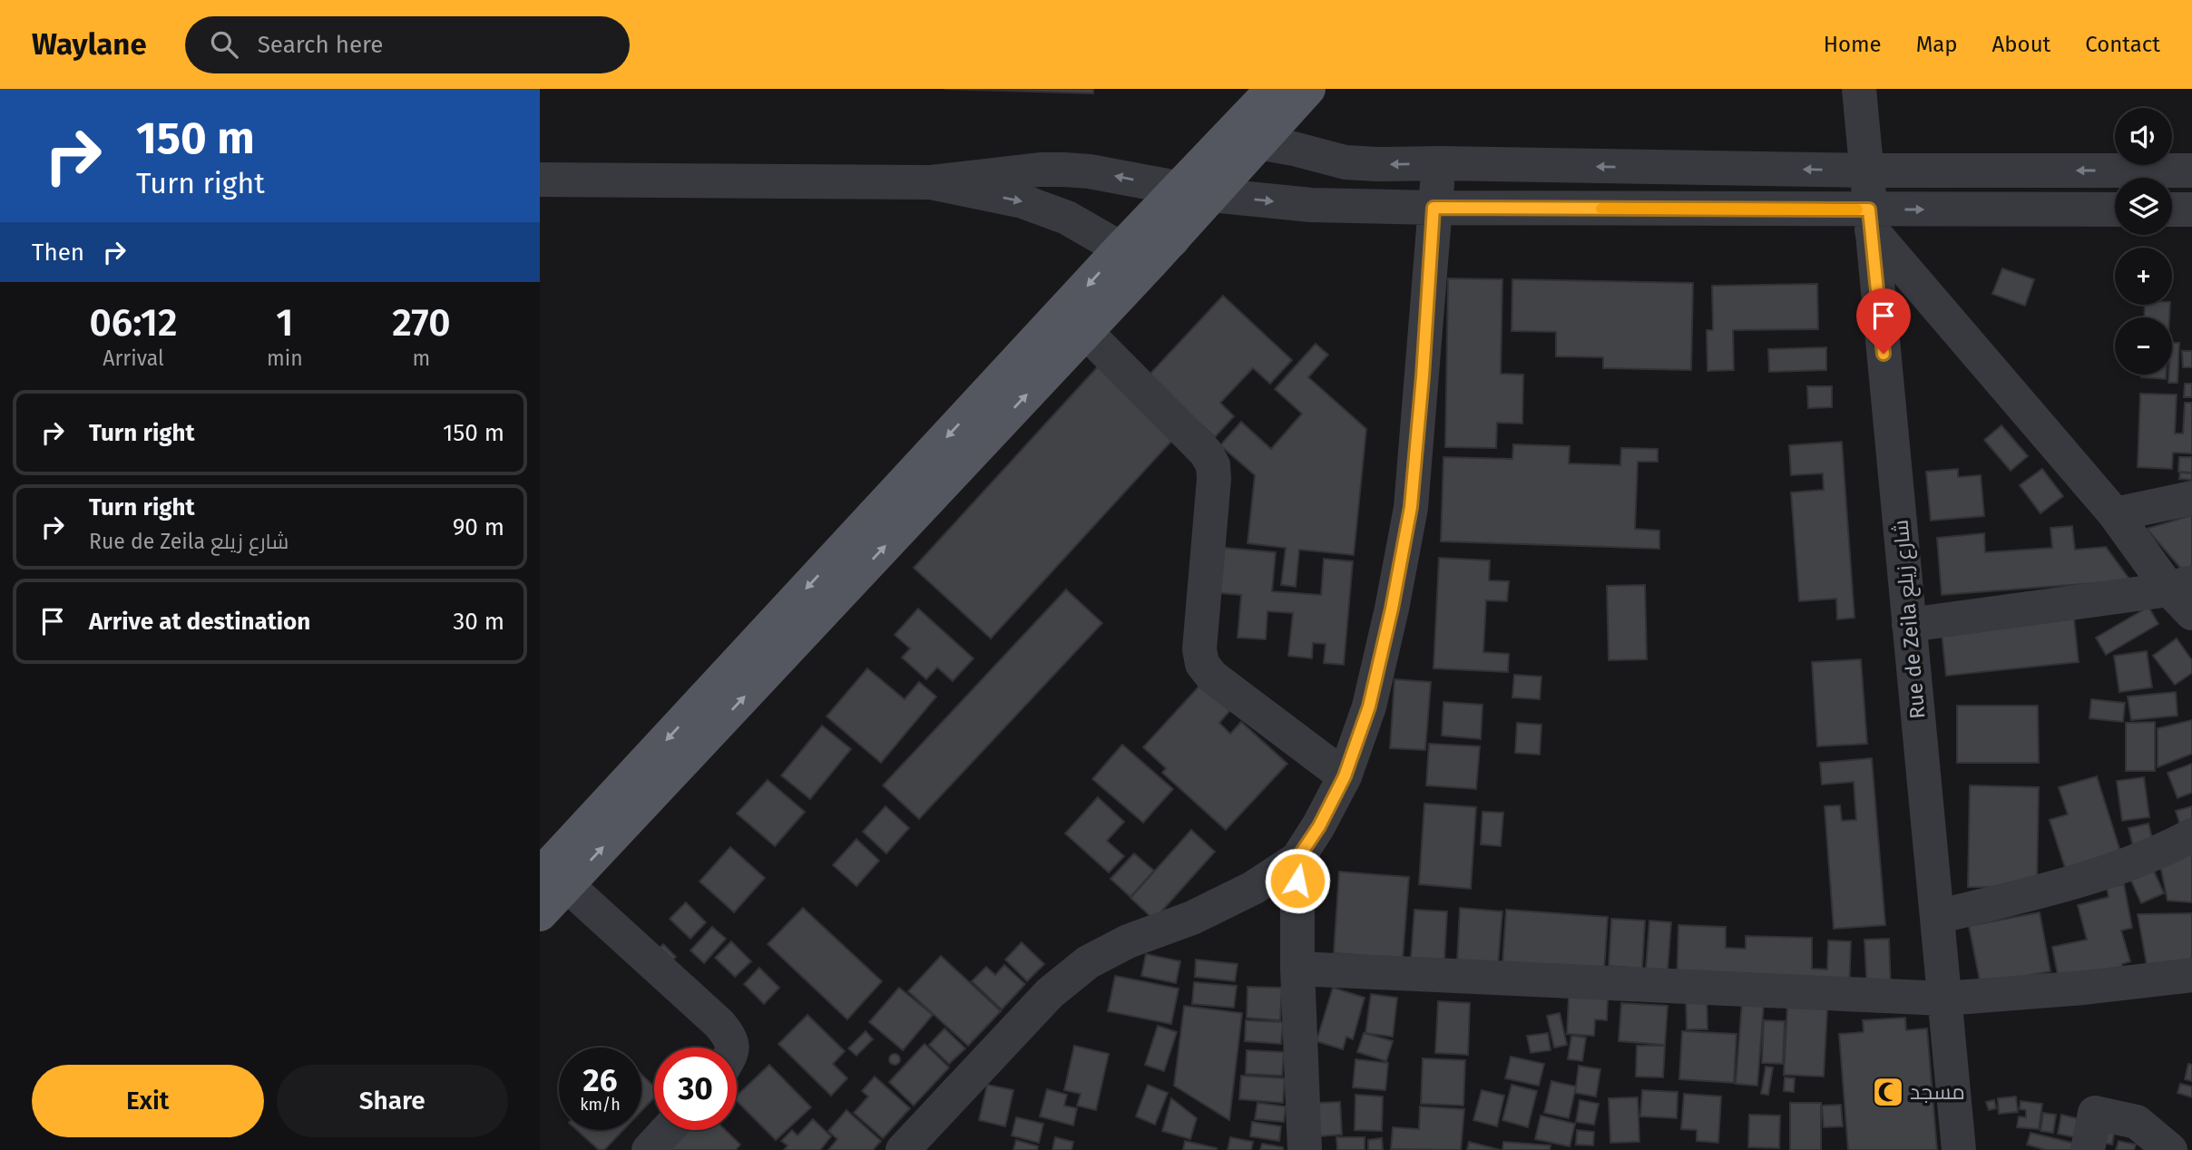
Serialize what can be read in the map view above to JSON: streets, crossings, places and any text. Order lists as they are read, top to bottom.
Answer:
{
  "streets": {
    "street": ["Rue de Zeila شارع زيلع"]
  },
  "places": {
    "mosque": ["مسجد"]
  },
  "page": {
    "header": "Waylane",
    "search": "Search here",
    "nav": [
      "Home",
      "Map",
      "About",
      "Contact"
    ],
    "turn": ["150 m", "Turn right"],
    "map_buttons": ["+", "−"],
    "then": "Then",
    "eta": [
      "06:12",
      "Arrival",
      "1",
      "min",
      "270",
      "m"
    ],
    "list": [
      {
        "name": "Turn right",
        "value": "150 m"
      },
      {
        "name": "Turn right",
        "note": "Rue de Zeila شارع زيلع",
        "value": "90 m"
      },
      {
        "name": "Arrive at destination",
        "value": "30 m"
      }
    ],
    "speed": "26 km/h",
    "limit": "30",
    "buttons": ["Exit", "Share"]
  }
}
